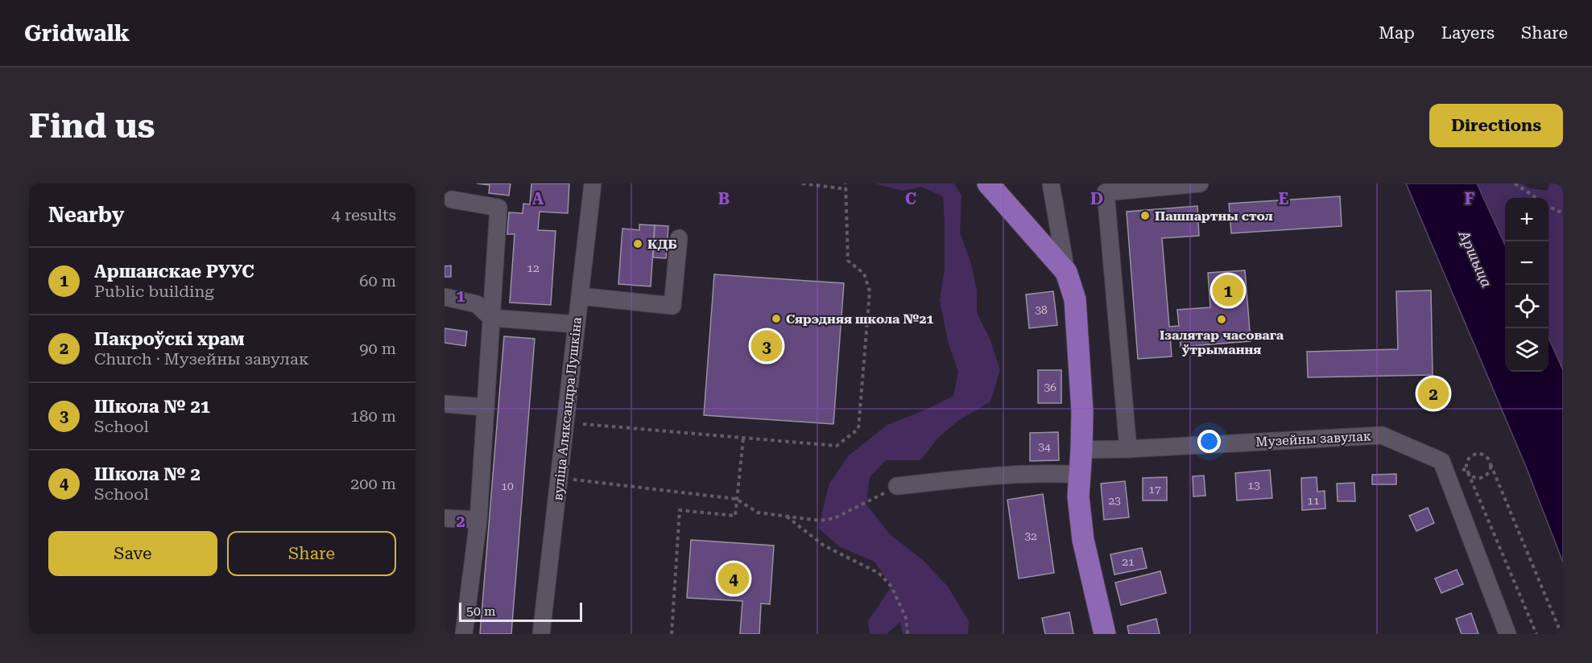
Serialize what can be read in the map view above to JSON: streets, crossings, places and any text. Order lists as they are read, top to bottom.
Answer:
{
  "streets": {
    "street": ["вуліца Аляксандра Пушкіна", "Музейны завулак"]
  },
  "water": ["Аршыца"],
  "places": [
    "Пашпартны стол",
    "КДБ",
    "Сярэдняя школа №21",
    "Ізалятар часовага ўтрымання"
  ],
  "house_numbers": [
    "12",
    "38",
    "36",
    "34",
    "13",
    "10",
    "17",
    "23",
    "11",
    "32",
    "21"
  ],
  "scale_bar": "50 m",
  "page": {
    "header": "Gridwalk",
    "nav": ["Map", "Layers", "Share"],
    "buttons": [
      "Directions",
      ["Save", "Share"]
    ],
    "title": "Find us",
    "heading": ["Nearby", "4 results"],
    "map_buttons": ["+", "−"],
    "list": [
      {
        "mark": "1",
        "name": "Аршанскае РУУС",
        "note": "Public building",
        "value": "60 m"
      },
      {
        "mark": "2",
        "name": "Пакроўскі храм",
        "note": "Church · Музейны завулак",
        "value": "90 m"
      },
      {
        "mark": "3",
        "name": "Школа № 21",
        "note": "School",
        "value": "180 m"
      },
      {
        "mark": "4",
        "name": "Школа № 2",
        "note": "School",
        "value": "200 m"
      }
    ],
    "pins": [
      "1",
      "3",
      "2",
      "4"
    ],
    "scale": "50 m"
  },
  "grid": {
    "columns": [
      "A",
      "B",
      "C",
      "D",
      "E",
      "F"
    ],
    "rows": ["1", "2"]
  }
}
